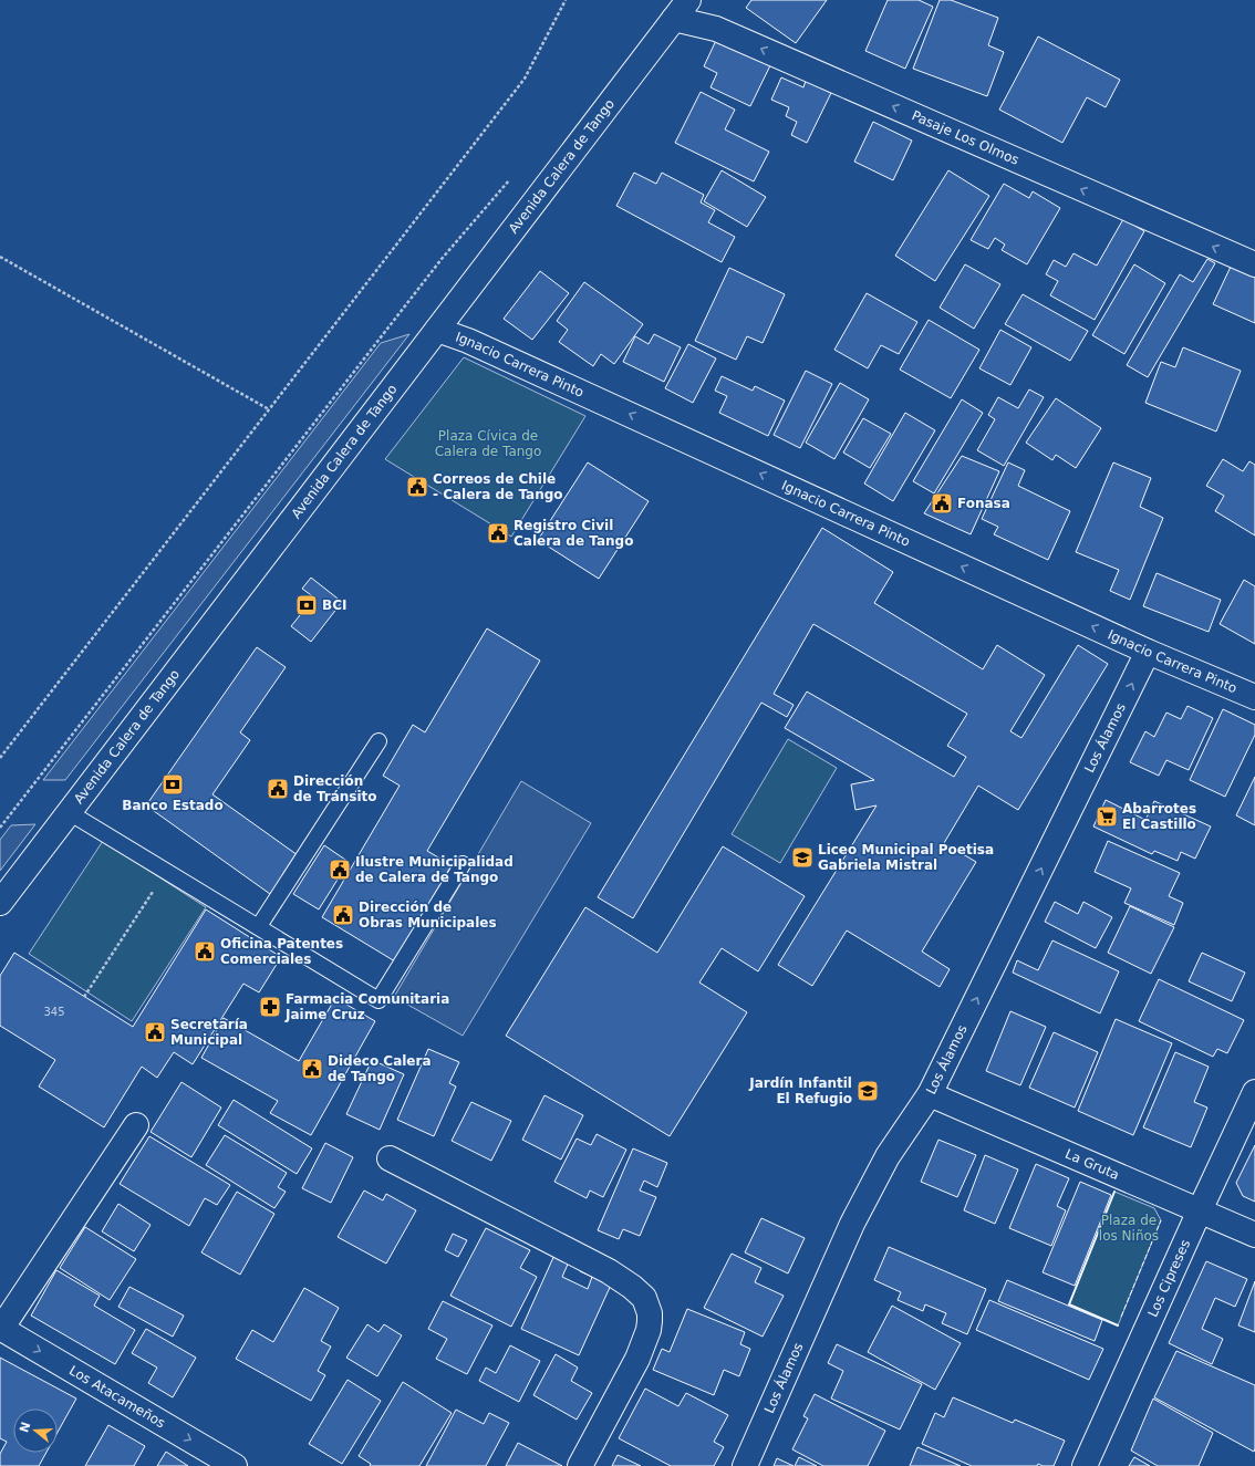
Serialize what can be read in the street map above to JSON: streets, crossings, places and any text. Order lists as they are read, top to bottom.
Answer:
{
  "streets": {
    "street": [
      "Pasaje Los Olmos",
      "Avenida Calera de Tango",
      "Ignacio Carrera Pinto",
      "Los Álamos",
      "La Gruta",
      "Los Cipreses",
      "Los Atacameños"
    ]
  },
  "crossings": [
    ["Pasaje Los Olmos", "Avenida Calera de Tango"],
    ["Avenida Calera de Tango", "Ignacio Carrera Pinto"],
    ["Ignacio Carrera Pinto", "Los Álamos"],
    ["Los Álamos", "La Gruta"],
    ["La Gruta", "Los Cipreses"]
  ],
  "one_way": [
    "Pasaje Los Olmos",
    "Ignacio Carrera Pinto",
    "Los Álamos",
    "Los Atacameños"
  ],
  "parks": ["Plaza Cívica de Calera de Tango", "Plaza de los Niños"],
  "places": {
    "public building": [
      "Correos de Chile - Calera de Tango",
      "Fonasa",
      "Registro Civil Calera de Tango",
      "Dirección de Tránsito",
      "Ilustre Municipalidad de Calera de Tango",
      "Dirección de Obras Municipales",
      "Oficina Patentes Comerciales",
      "Secretaría Municipal",
      "Dideco Calera de Tango"
    ],
    "bank": ["BCI", "Banco Estado"],
    "supermarket": ["Abarrotes El Castillo"],
    "school or university": ["Liceo Municipal Poetisa Gabriela Mistral", "Jardín Infantil El Refugio"],
    "pharmacy": ["Farmacia Comunitaria Jaime Cruz"]
  },
  "house_numbers": ["345"],
  "north": "left"
}
